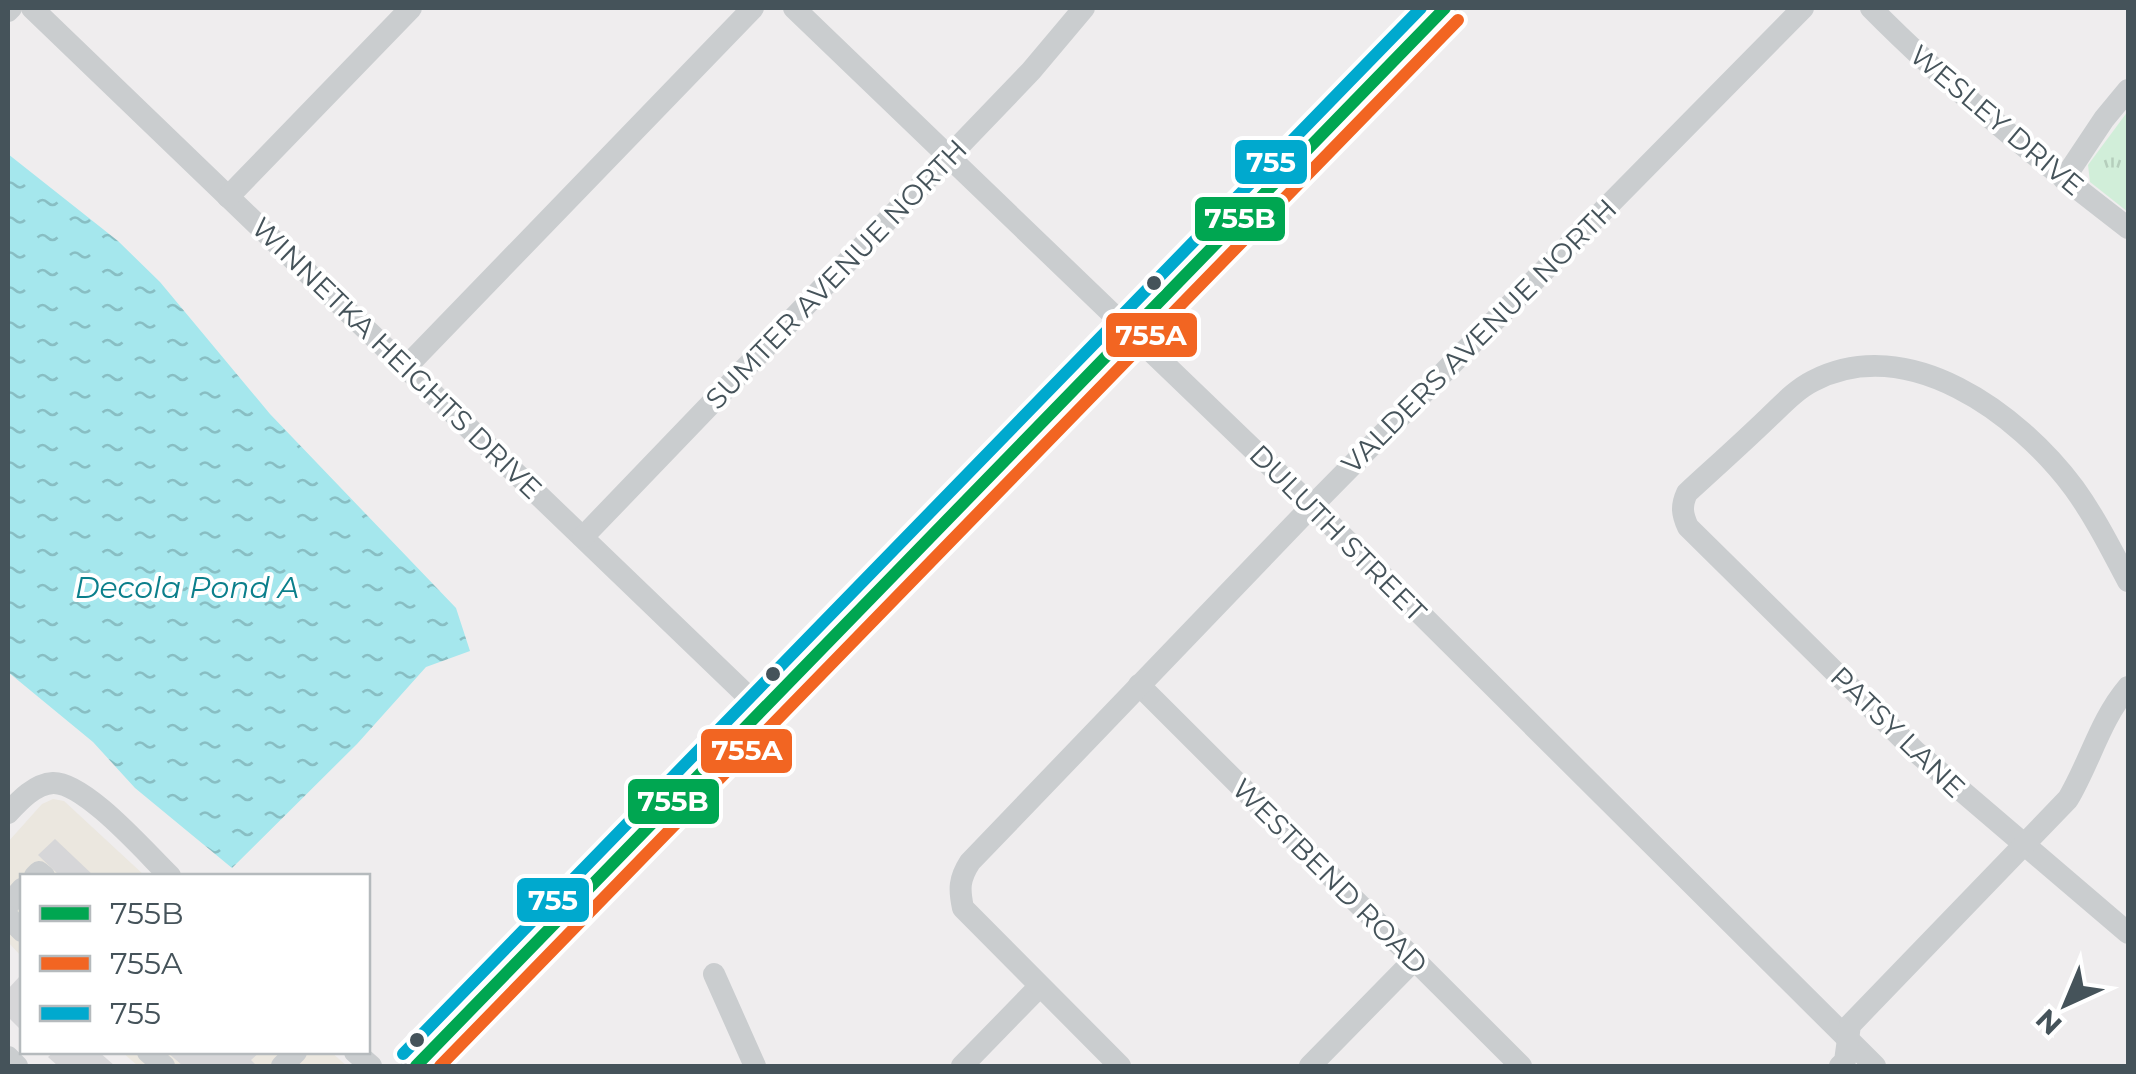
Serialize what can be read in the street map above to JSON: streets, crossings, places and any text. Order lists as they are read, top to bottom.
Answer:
{
  "streets": {
    "street": [
      "WESLEY DRIVE",
      "SUMTER AVENUE NORTH",
      "VALDERS AVENUE NORTH",
      "WINNETKA HEIGHTS DRIVE",
      "DULUTH STREET",
      "PATSY LANE",
      "WESTBEND ROAD"
    ]
  },
  "crossings": [
    ["SUMTER AVENUE NORTH", "WINNETKA HEIGHTS DRIVE"],
    ["SUMTER AVENUE NORTH", "DULUTH STREET"],
    ["VALDERS AVENUE NORTH", "DULUTH STREET"],
    ["VALDERS AVENUE NORTH", "WESTBEND ROAD"]
  ],
  "water": ["Decola Pond A"],
  "lines": ["transit line 755B", "transit line 755", "transit line 755A"],
  "legend": ["755B", "755A", "755"],
  "north": "bottom left"
}
